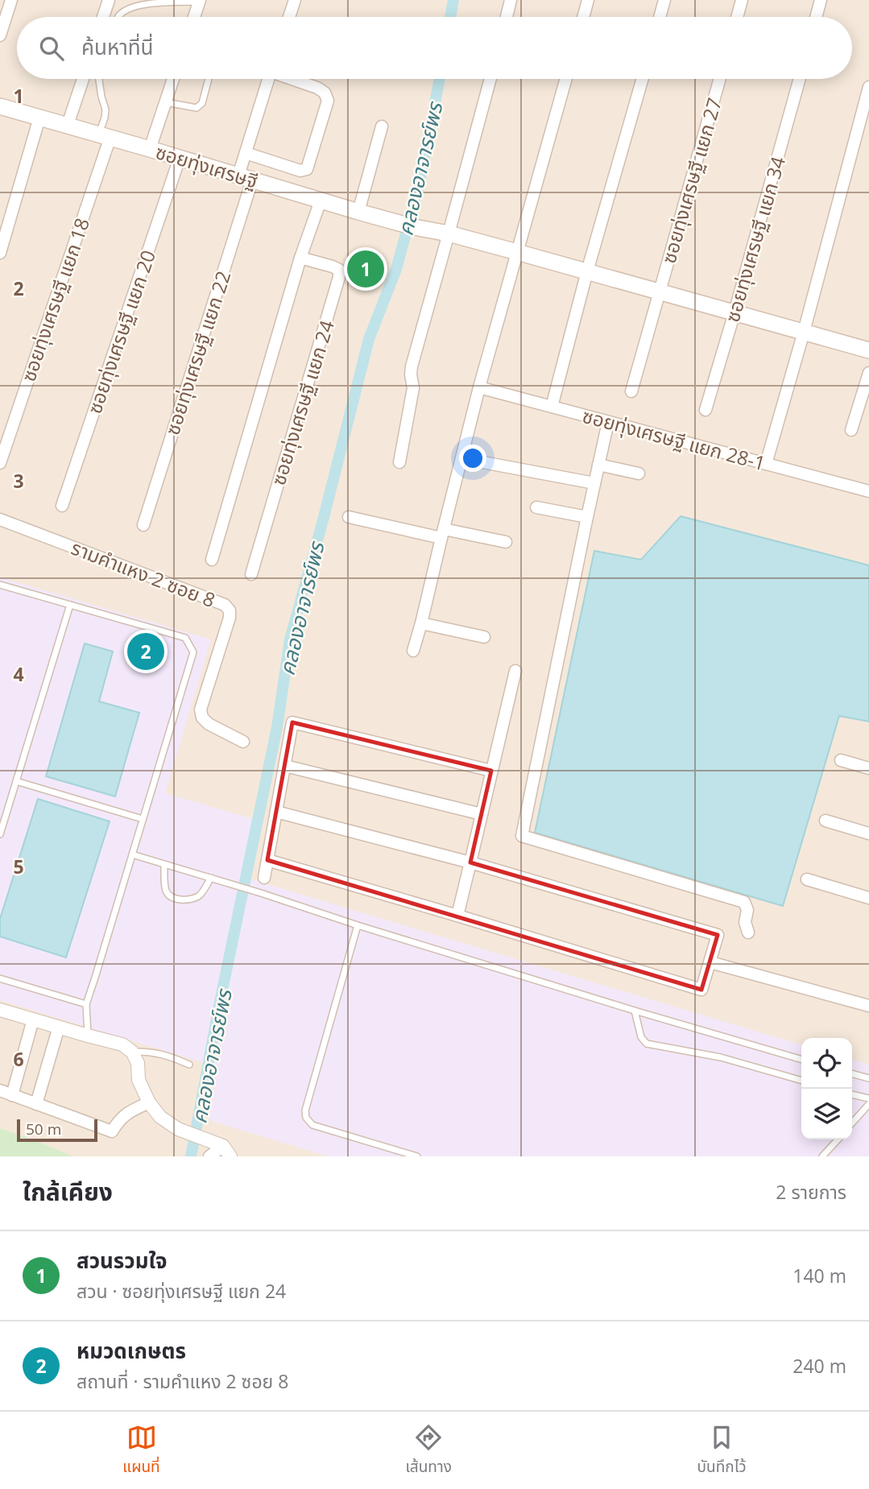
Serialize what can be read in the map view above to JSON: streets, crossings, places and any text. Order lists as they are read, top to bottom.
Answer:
{
  "streets": {
    "main road": ["ซอยทุ่งเศรษฐี"],
    "street": [
      "ซอยทุ่งเศรษฐี แยก 27",
      "ซอยทุ่งเศรษฐี แยก 34",
      "ซอยทุ่งเศรษฐี แยก 18",
      "ซอยทุ่งเศรษฐี แยก 20",
      "ซอยทุ่งเศรษฐี แยก 22",
      "ซอยทุ่งเศรษฐี แยก 24",
      "ซอยทุ่งเศรษฐี แยก 28-1",
      "รามคำแหง 2 ซอย 8"
    ]
  },
  "crossings": [
    ["ซอยทุ่งเศรษฐี", "ซอยทุ่งเศรษฐี แยก 27"],
    ["ซอยทุ่งเศรษฐี", "ซอยทุ่งเศรษฐี แยก 34"],
    ["ซอยทุ่งเศรษฐี", "ซอยทุ่งเศรษฐี แยก 18"],
    ["ซอยทุ่งเศรษฐี", "ซอยทุ่งเศรษฐี แยก 20"],
    ["ซอยทุ่งเศรษฐี", "ซอยทุ่งเศรษฐี แยก 22"]
  ],
  "water": ["คลองอาจารย์พร"],
  "scale_bar": "50 m",
  "page": {
    "search": "ค้นหาที่นี่",
    "pins": ["1", "2"],
    "scale": "50 m",
    "heading": ["ใกล้เคียง", "2 รายการ"],
    "list": [
      {
        "mark": "1",
        "name": "สวนรวมใจ",
        "note": "สวน · ซอยทุ่งเศรษฐี แยก 24",
        "value": "140 m"
      },
      {
        "mark": "2",
        "name": "หมวดเกษตร",
        "note": "สถานที่ · รามคำแหง 2 ซอย 8",
        "value": "240 m"
      }
    ],
    "nav": ["แผนที่", "เส้นทาง", "บันทึกไว้"]
  },
  "grid": {
    "rows": [
      "1",
      "2",
      "3",
      "4",
      "5",
      "6"
    ]
  }
}
